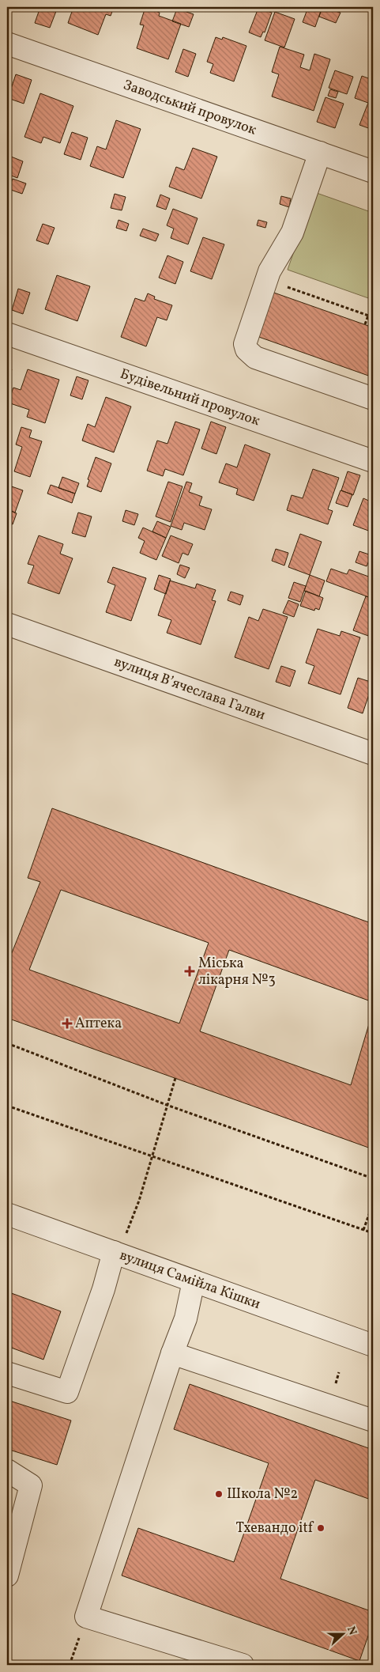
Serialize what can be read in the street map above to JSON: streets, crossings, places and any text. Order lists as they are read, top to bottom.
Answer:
{
  "streets": {
    "street": [
      "Заводський провулок",
      "Будівельний провулок",
      "вулиця Вʼячеслава Галви",
      "вулиця Самійла Кішки"
    ]
  },
  "places": {
    "health": ["Міська лікарня №3", "Аптека"],
    "other": ["Школа №2", "Тхевандо itf"]
  },
  "north": "right"
}
